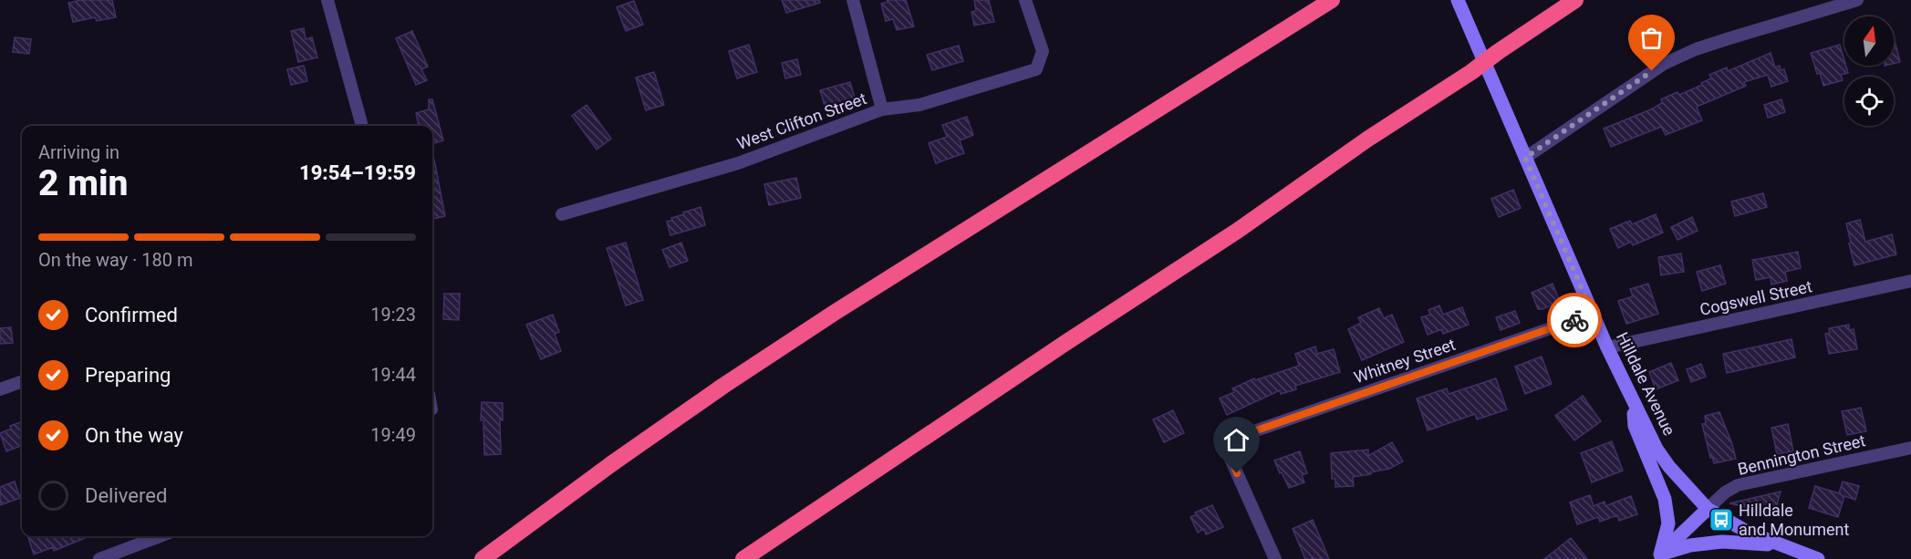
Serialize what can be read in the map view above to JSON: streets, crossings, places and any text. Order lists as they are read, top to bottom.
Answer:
{
  "streets": {
    "main road": ["Hilldale Avenue"],
    "street": [
      "West Clifton Street",
      "Cogswell Street",
      "Whitney Street",
      "Bennington Street"
    ]
  },
  "crossings": [
    ["Cogswell Street", "Hilldale Avenue"],
    ["Whitney Street", "Hilldale Avenue"],
    ["Hilldale Avenue", "Bennington Street"]
  ],
  "places": {
    "bus stop": ["Hilldale and Monument"]
  },
  "north": "top",
  "page": {
    "heading": ["2 min", "Arriving in", "19:54–19:59"],
    "bar": "On the way · 180 m",
    "list": [
      ["Confirmed", "19:23"],
      ["Preparing", "19:44"],
      ["On the way", "19:49"],
      "Delivered"
    ]
  }
}
